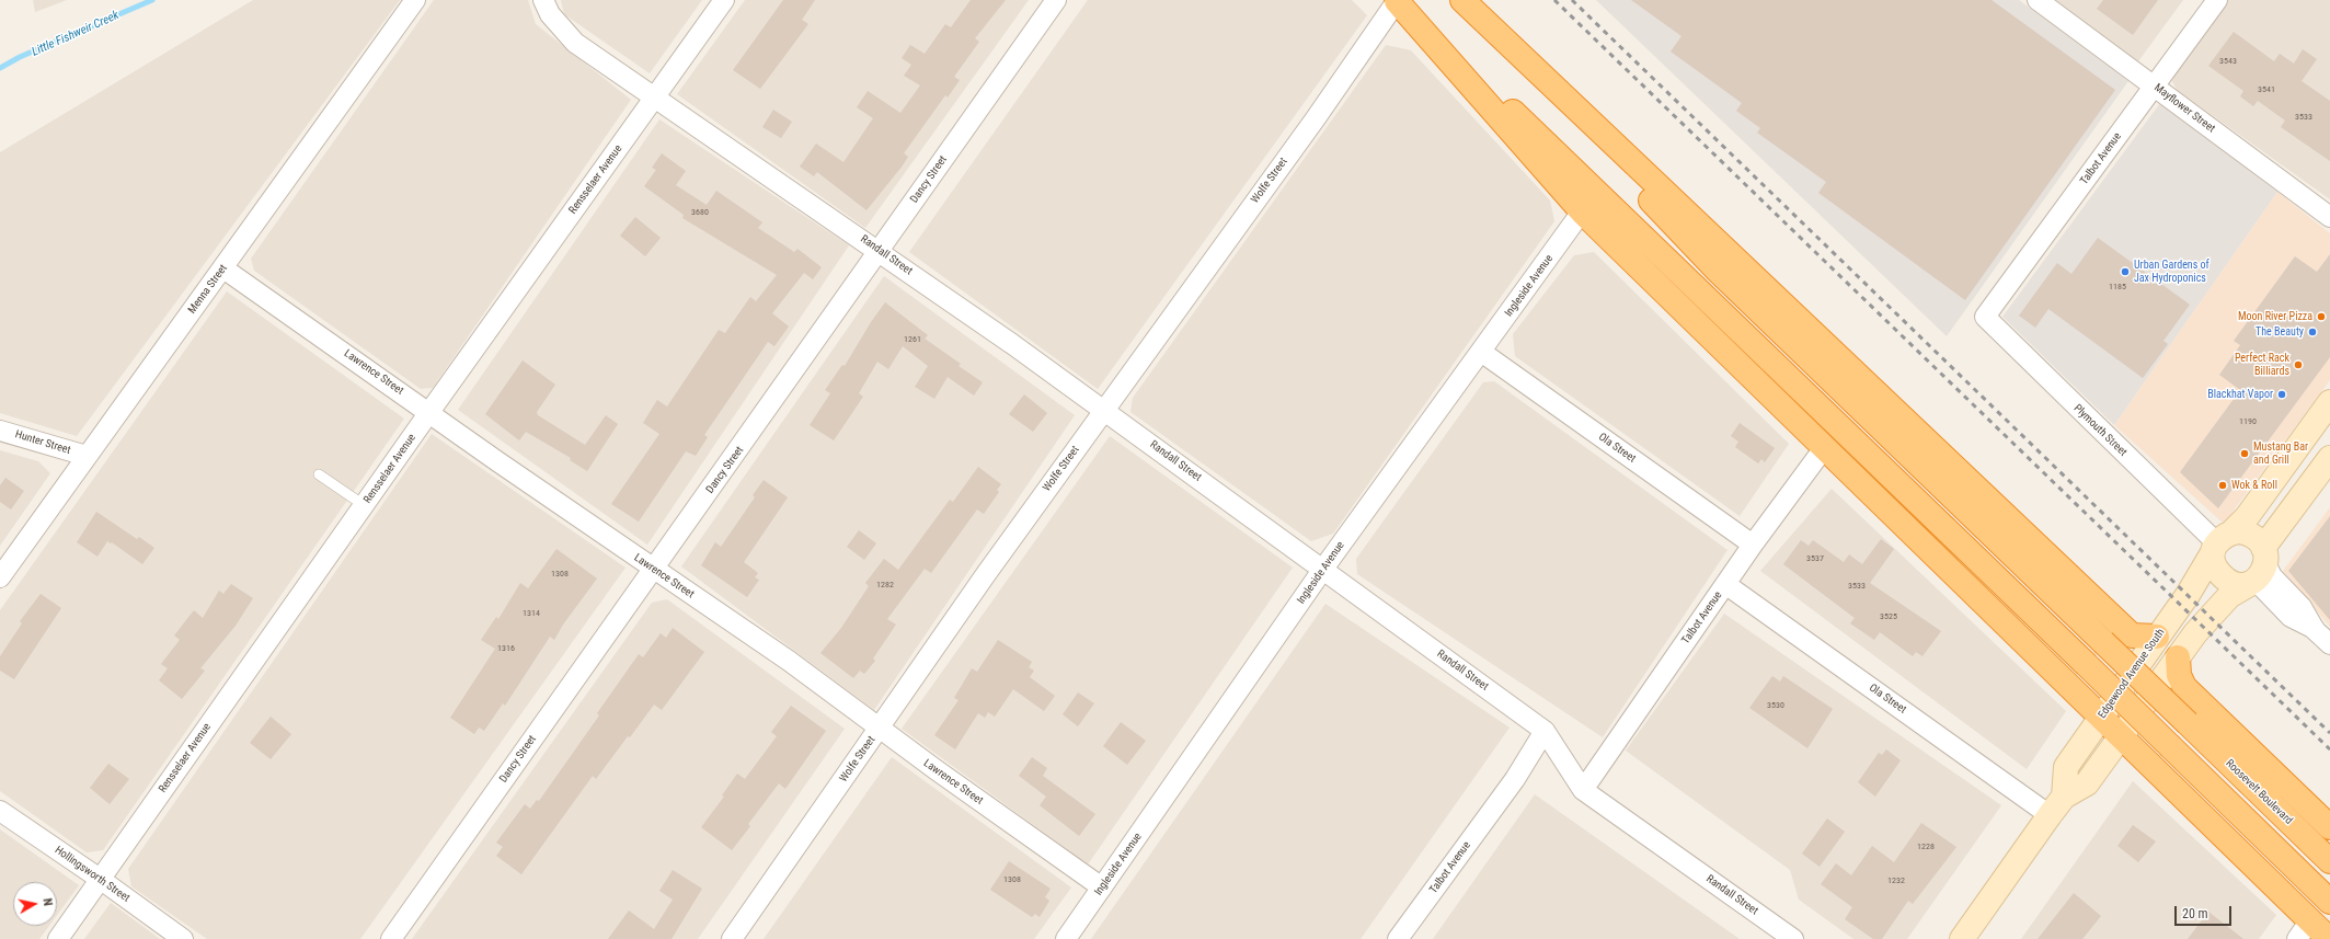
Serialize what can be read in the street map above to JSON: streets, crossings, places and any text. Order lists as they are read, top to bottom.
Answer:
{
  "streets": {
    "highway": ["Roosevelt Boulevard"],
    "main road": ["Edgewood Avenue South"],
    "street": [
      "Mayflower Street",
      "Talbot Avenue",
      "Rensselaer Avenue",
      "Dancy Street",
      "Wolfe Street",
      "Randall Street",
      "Ingleside Avenue",
      "Menna Street",
      "Lawrence Street",
      "Plymouth Street",
      "Hunter Street",
      "Ola Street",
      "Hollingsworth Street"
    ]
  },
  "crossings": [
    ["Mayflower Street", "Talbot Avenue"],
    ["Talbot Avenue", "Randall Street"],
    ["Talbot Avenue", "Plymouth Street"],
    ["Talbot Avenue", "Ola Street"],
    ["Rensselaer Avenue", "Randall Street"],
    ["Rensselaer Avenue", "Lawrence Street"],
    ["Rensselaer Avenue", "Hollingsworth Street"],
    ["Dancy Street", "Randall Street"],
    ["Dancy Street", "Lawrence Street"],
    ["Wolfe Street", "Randall Street"],
    ["Wolfe Street", "Lawrence Street"],
    ["Randall Street", "Ingleside Avenue"],
    ["Ingleside Avenue", "Lawrence Street"],
    ["Ingleside Avenue", "Ola Street"],
    ["Menna Street", "Lawrence Street"],
    ["Menna Street", "Hunter Street"],
    ["Plymouth Street", "Edgewood Avenue South"]
  ],
  "water": ["Little Fishweir Creek"],
  "places": [
    "Urban Gardens of Jax Hydroponics",
    "Moon River Pizza",
    "The Beauty",
    "Perfect Rack Billiards",
    "Blackhat Vapor",
    "Mustang Bar and Grill",
    "Wok & Roll"
  ],
  "house_numbers": [
    "3543",
    "3541",
    "3533",
    "3680",
    "1185",
    "1261",
    "1190",
    "3537",
    "1308",
    "1282",
    "3533",
    "1314",
    "3525",
    "1316",
    "3530",
    "1228",
    "1308",
    "1232"
  ],
  "scale_bar": "20 m",
  "north": "right"
}
